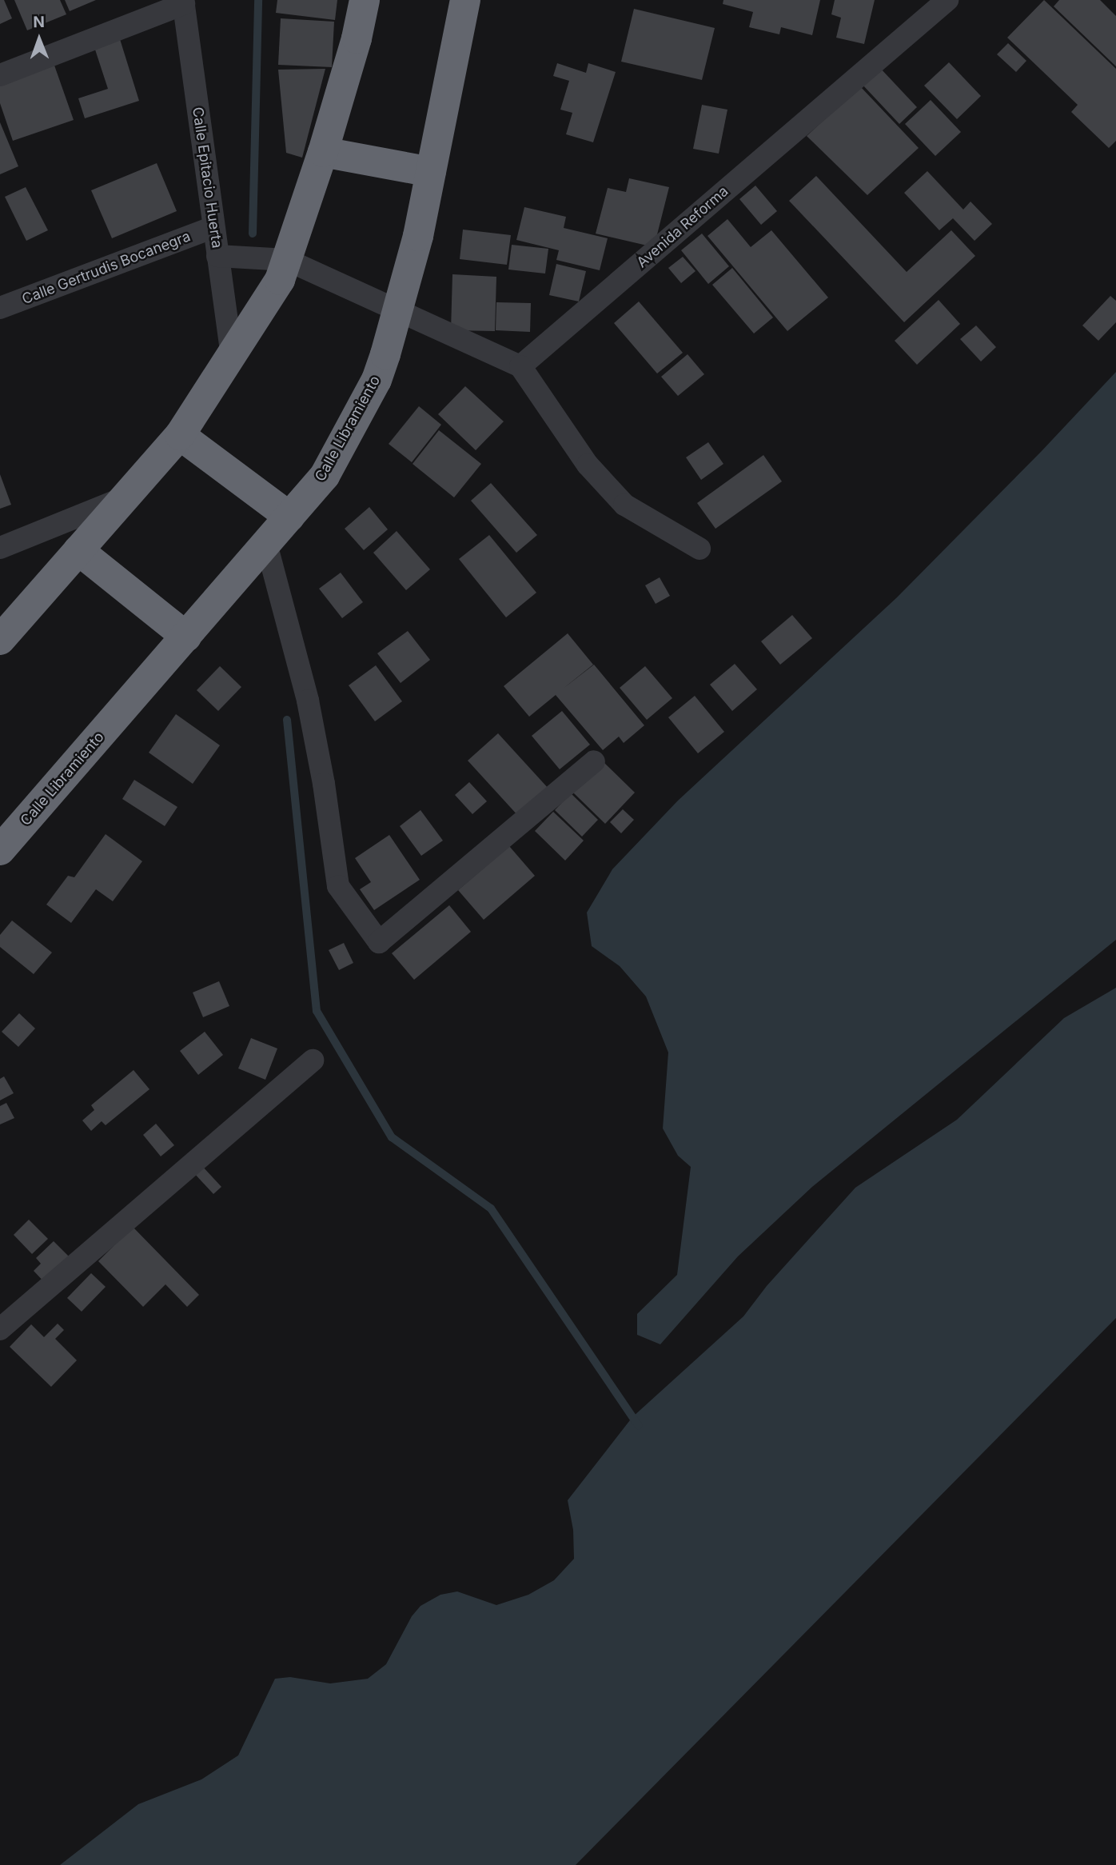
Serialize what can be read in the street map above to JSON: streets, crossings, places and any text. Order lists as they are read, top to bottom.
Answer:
{
  "streets": {
    "highway": ["Calle Libramiento"],
    "street": ["Calle Epitacio Huerta", "Avenida Reforma", "Calle Gertrudis Bocanegra"]
  },
  "crossings": [
    ["Calle Epitacio Huerta", "Calle Gertrudis Bocanegra"]
  ],
  "north": "top"
}
